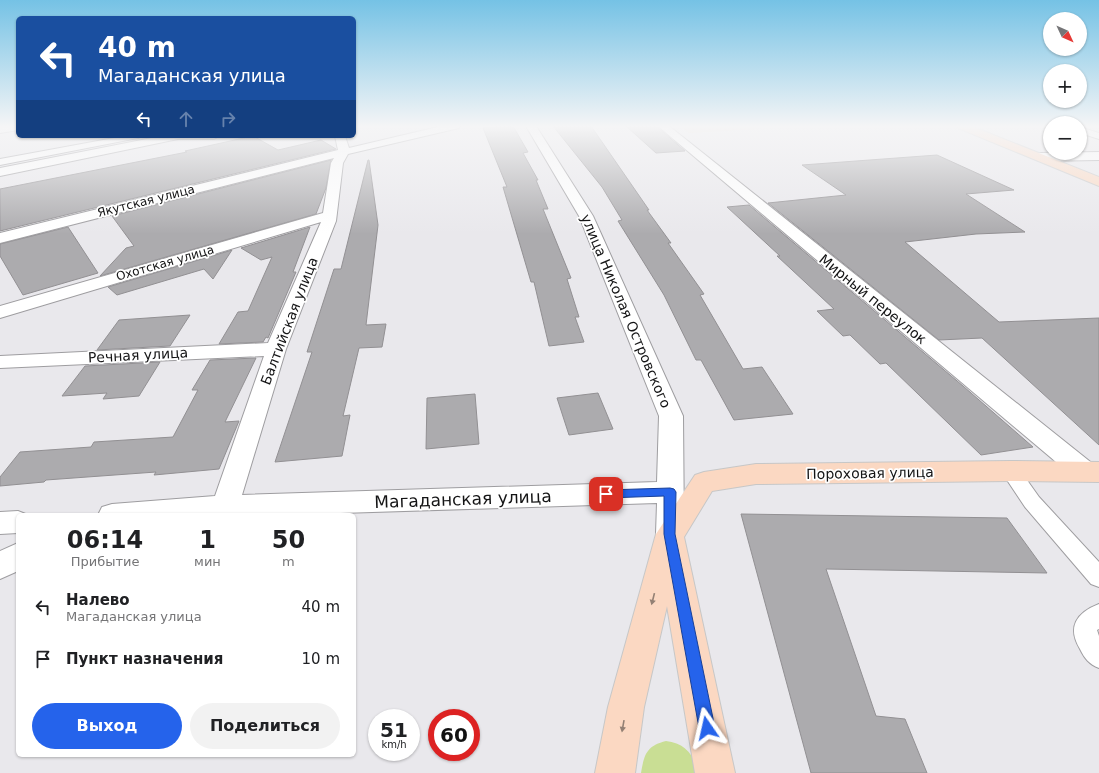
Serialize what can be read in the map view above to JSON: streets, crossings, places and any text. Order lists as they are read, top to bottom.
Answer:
{
  "streets": {
    "main road": ["улица Николая Островского", "Пороховая улица"],
    "street": [
      "Якутская улица",
      "Охотская улица",
      "Мирный переулок",
      "Балтийская улица",
      "Речная улица",
      "Магаданская улица"
    ]
  },
  "crossings": [
    ["Охотская улица", "Балтийская улица"],
    ["Мирный переулок", "Пороховая улица"],
    ["улица Николая Островского", "Пороховая улица"],
    ["улица Николая Островского", "Магаданская улица"],
    ["Балтийская улица", "Речная улица"],
    ["Балтийская улица", "Магаданская улица"]
  ],
  "north": "bottom right",
  "page": {
    "map_buttons": ["+", "−"],
    "turn": ["40 m", "Магаданская улица"],
    "eta": [
      "06:14",
      "Прибытие",
      "1",
      "мин",
      "50",
      "m"
    ],
    "list": [
      {
        "name": "Налево",
        "note": "Магаданская улица",
        "value": "40 m"
      },
      {
        "name": "Пункт назначения",
        "value": "10 m"
      }
    ],
    "buttons": ["Выход", "Поделиться"],
    "speed": "51 km/h",
    "limit": "60"
  }
}
